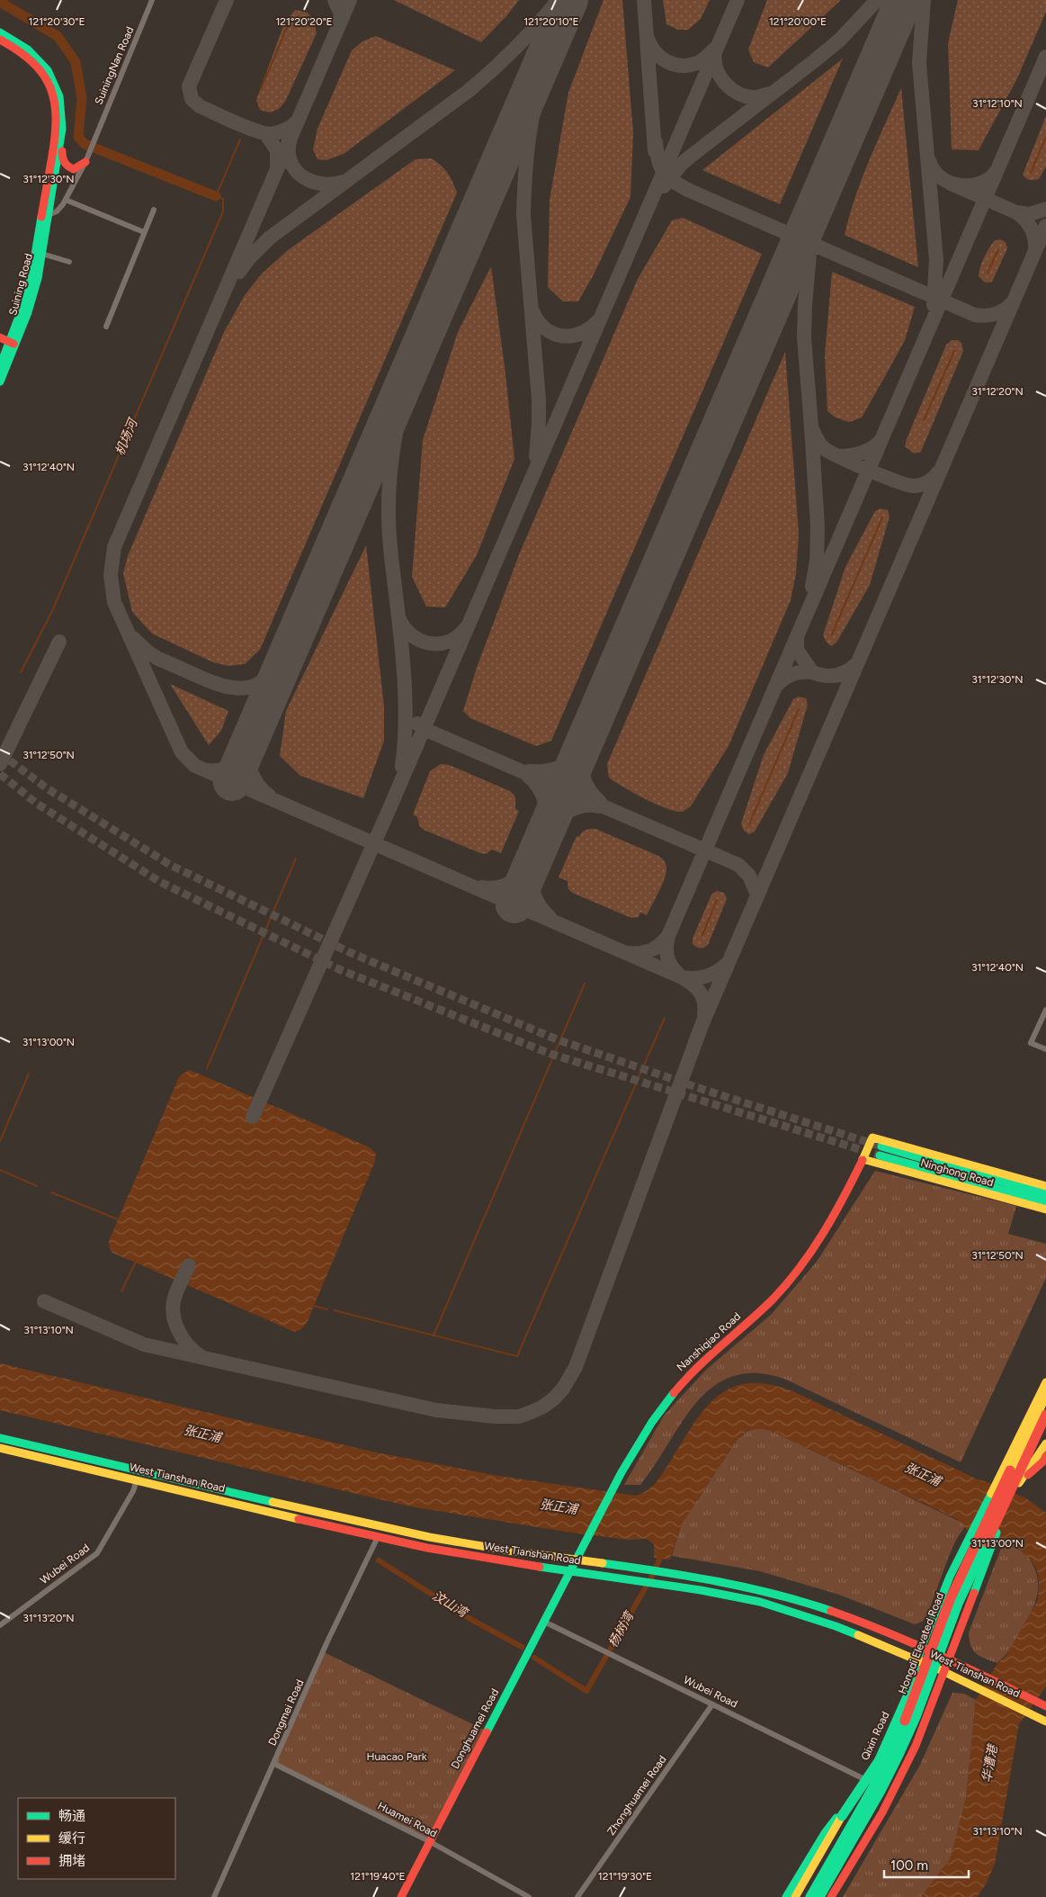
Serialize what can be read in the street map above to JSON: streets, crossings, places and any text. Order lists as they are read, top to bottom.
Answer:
{
  "streets": {
    "main road": [
      "Suining Road",
      "Ninghong Road",
      "Nanshiqiao Road",
      "West Tianshan Road",
      "Hongdi Elevated Road",
      "Donghuamei Road",
      "Qixin Road"
    ],
    "street": [
      "SuiningNan Road",
      "Wubei Road",
      "Dongmei Road",
      "Zhonghuamei Road",
      "Huamei Road"
    ]
  },
  "crossings": [
    ["SuiningNan Road", "Suining Road"],
    ["Ninghong Road", "Nanshiqiao Road"],
    ["Nanshiqiao Road", "West Tianshan Road"],
    ["Nanshiqiao Road", "Donghuamei Road"],
    ["West Tianshan Road", "Wubei Road"],
    ["West Tianshan Road", "Dongmei Road"],
    ["West Tianshan Road", "Donghuamei Road"],
    ["West Tianshan Road", "Qixin Road"],
    ["Wubei Road", "Donghuamei Road"],
    ["Wubei Road", "Qixin Road"],
    ["Wubei Road", "Zhonghuamei Road"],
    ["Dongmei Road", "Huamei Road"],
    ["Donghuamei Road", "Huamei Road"]
  ],
  "water": [
    "机场河",
    "张正浦",
    "汶山湾",
    "杨树湾",
    "华漕港"
  ],
  "parks": ["Huacao Park"],
  "legend": ["畅通", "缓行", "拥堵"],
  "scale_bar": "100 m",
  "coordinates": [
    "121°20'30\"E",
    "121°20'20\"E",
    "121°20'10\"E",
    "121°20'00\"E",
    "31°12'10\"N",
    "31°12'30\"N",
    "31°12'20\"N",
    "31°12'40\"N",
    "31°12'50\"N",
    "31°13'00\"N",
    "31°13'10\"N",
    "31°13'20\"N",
    "121°19'40\"E",
    "121°19'30\"E"
  ]
}
